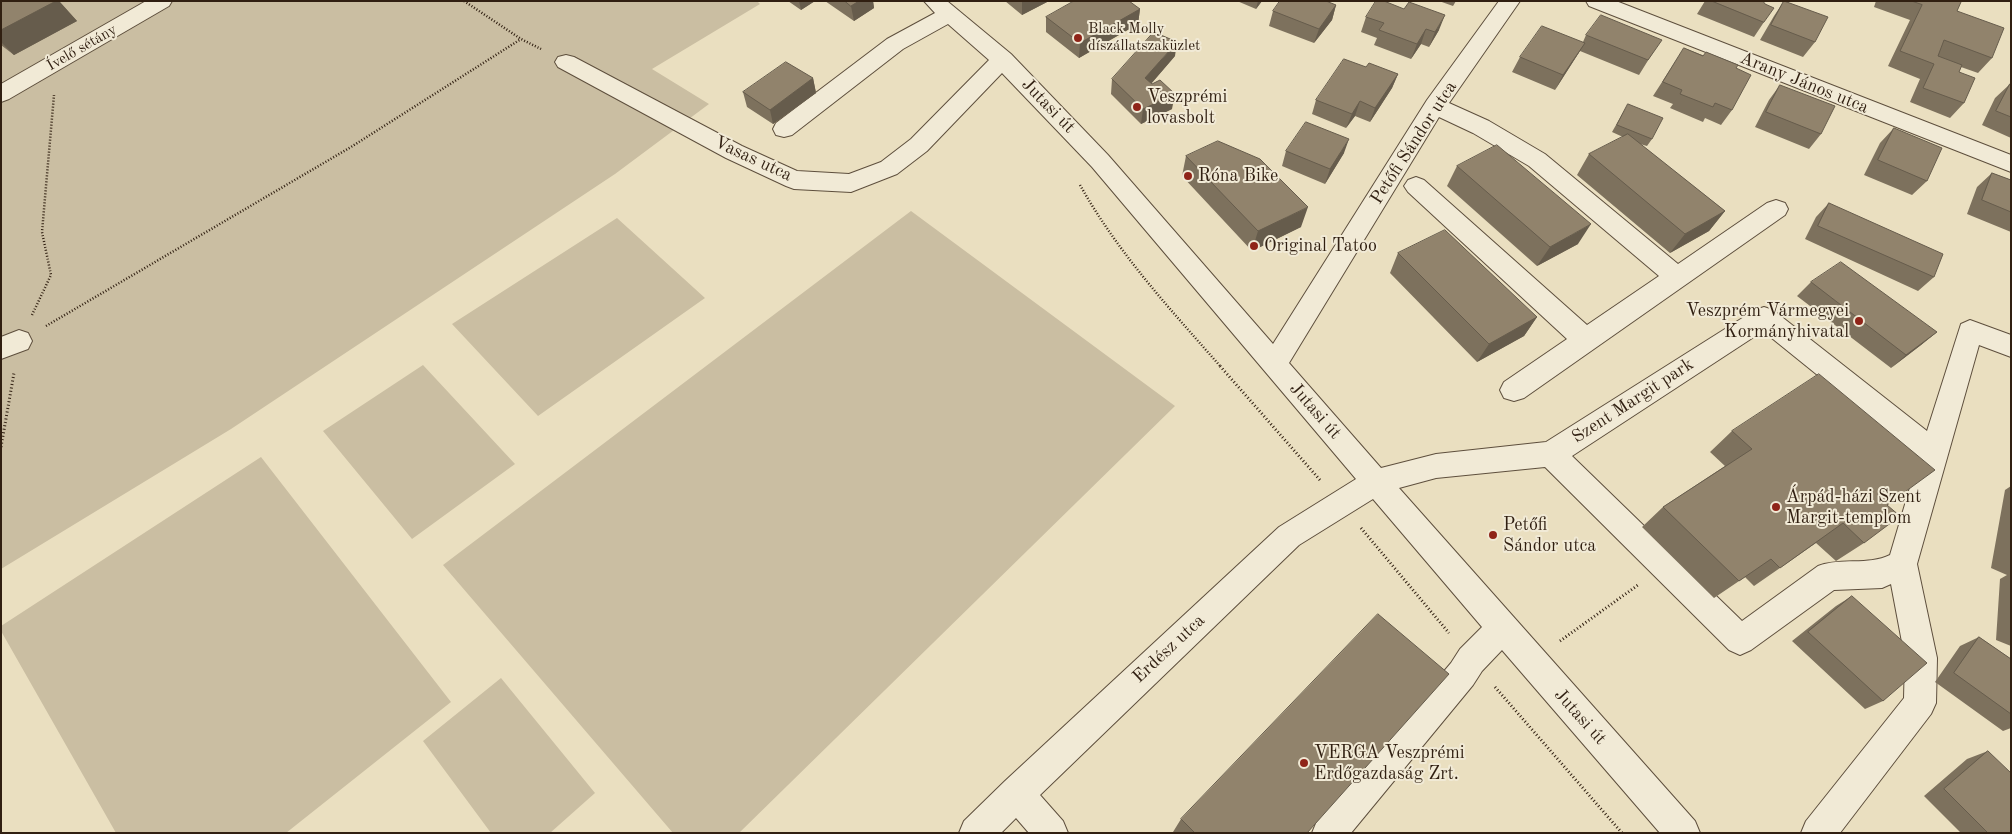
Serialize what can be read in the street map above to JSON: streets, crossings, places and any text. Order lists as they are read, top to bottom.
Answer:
{
  "streets": {
    "street": [
      "Ívelő sétány",
      "Arany János utca",
      "Jutasi út",
      "Petőfi Sándor utca",
      "Vasas utca",
      "Szent Margit park",
      "Erdész utca"
    ]
  },
  "crossings": [
    ["Jutasi út", "Petőfi Sándor utca"],
    ["Jutasi út", "Vasas utca"],
    ["Jutasi út", "Szent Margit park"],
    ["Jutasi út", "Erdész utca"],
    ["Szent Margit park", "Erdész utca"]
  ],
  "places": [
    "Black Molly díszállatszaküzlet",
    "Veszprémi lovasbolt",
    "Róna Bike",
    "Original Tatoo",
    "Veszprém Vármegyei Kormányhivatal",
    "Árpád-házi Szent Margit-templom",
    "Petőfi Sándor utca",
    "VERGA Veszprémi Erdőgazdaság Zrt."
  ]
}
